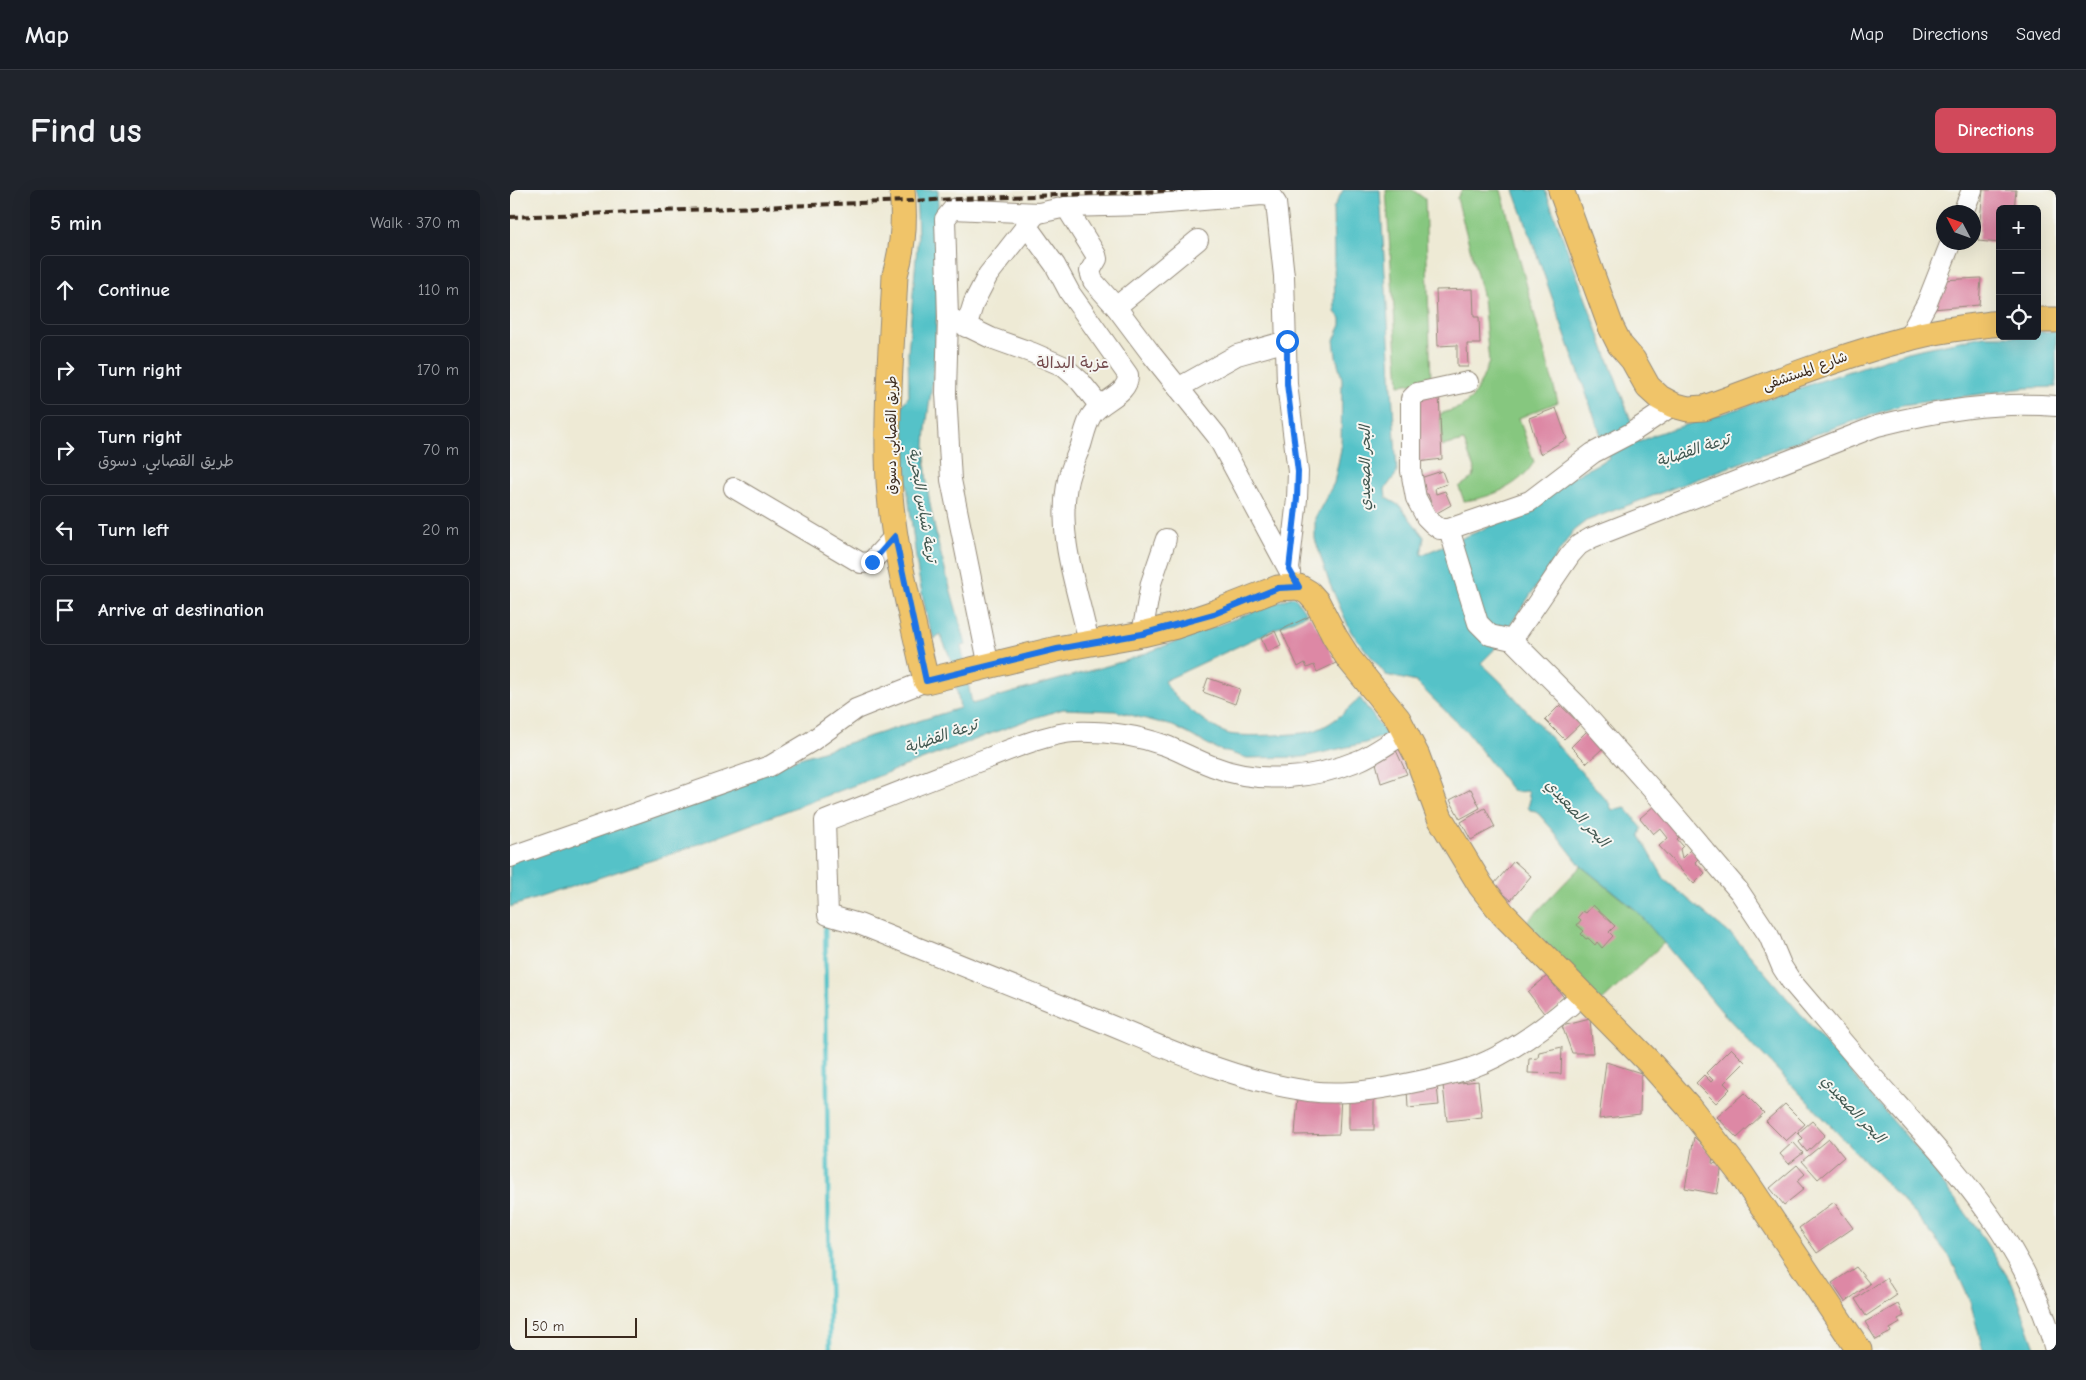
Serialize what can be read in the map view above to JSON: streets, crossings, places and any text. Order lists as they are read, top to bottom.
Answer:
{
  "streets": {
    "main road": ["شارع المستشفى", "طريق القصابي, دسوق"]
  },
  "districts": ["عزبة البدالة"],
  "water": ["ترعة القضابة", "البحر الصعيدي", "ترعة شباس البحرية"],
  "scale_bar": "50 m",
  "north": "top left",
  "page": {
    "header": "Map",
    "nav": ["Map", "Directions", "Saved"],
    "buttons": "Directions",
    "title": "Find us",
    "heading": ["5 min", "Walk · 370 m"],
    "map_buttons": ["+", "−"],
    "list": [
      ["Continue", "110 m"],
      ["Turn right", "170 m"],
      ["Turn right", "طريق القصابي, دسوق", "70 m"],
      ["Turn left", "20 m"],
      "Arrive at destination"
    ],
    "scale": "50 m"
  }
}
